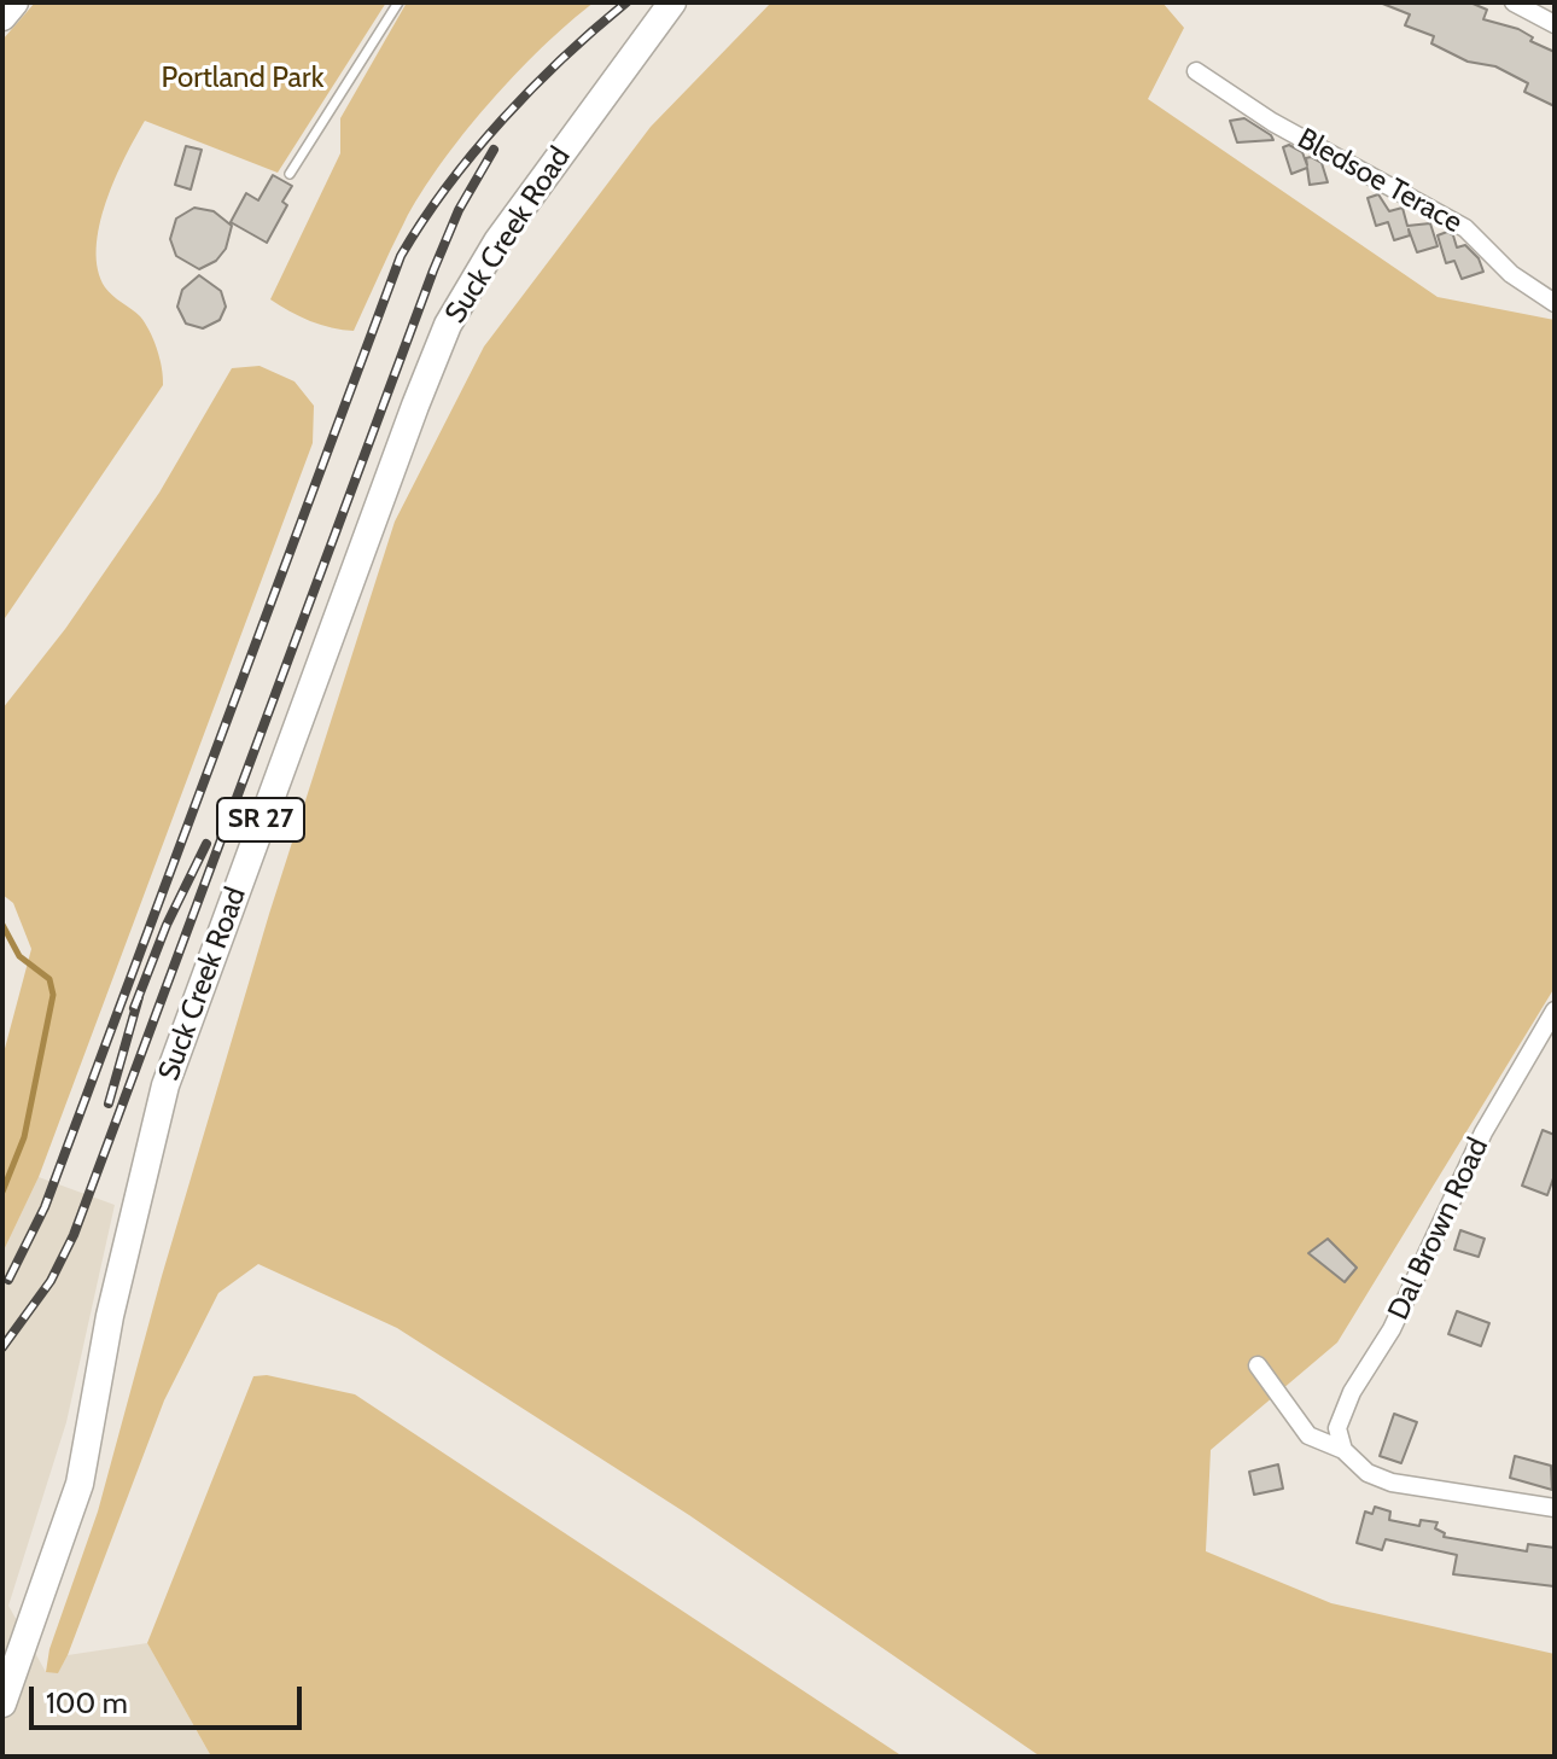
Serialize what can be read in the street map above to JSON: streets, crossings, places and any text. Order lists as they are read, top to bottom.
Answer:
{
  "streets": {
    "main road": ["Suck Creek Road", "SR 27"],
    "street": ["Bledsoe Terace", "Dal Brown Road"]
  },
  "parks": ["Portland Park"],
  "scale_bar": "100 m"
}
